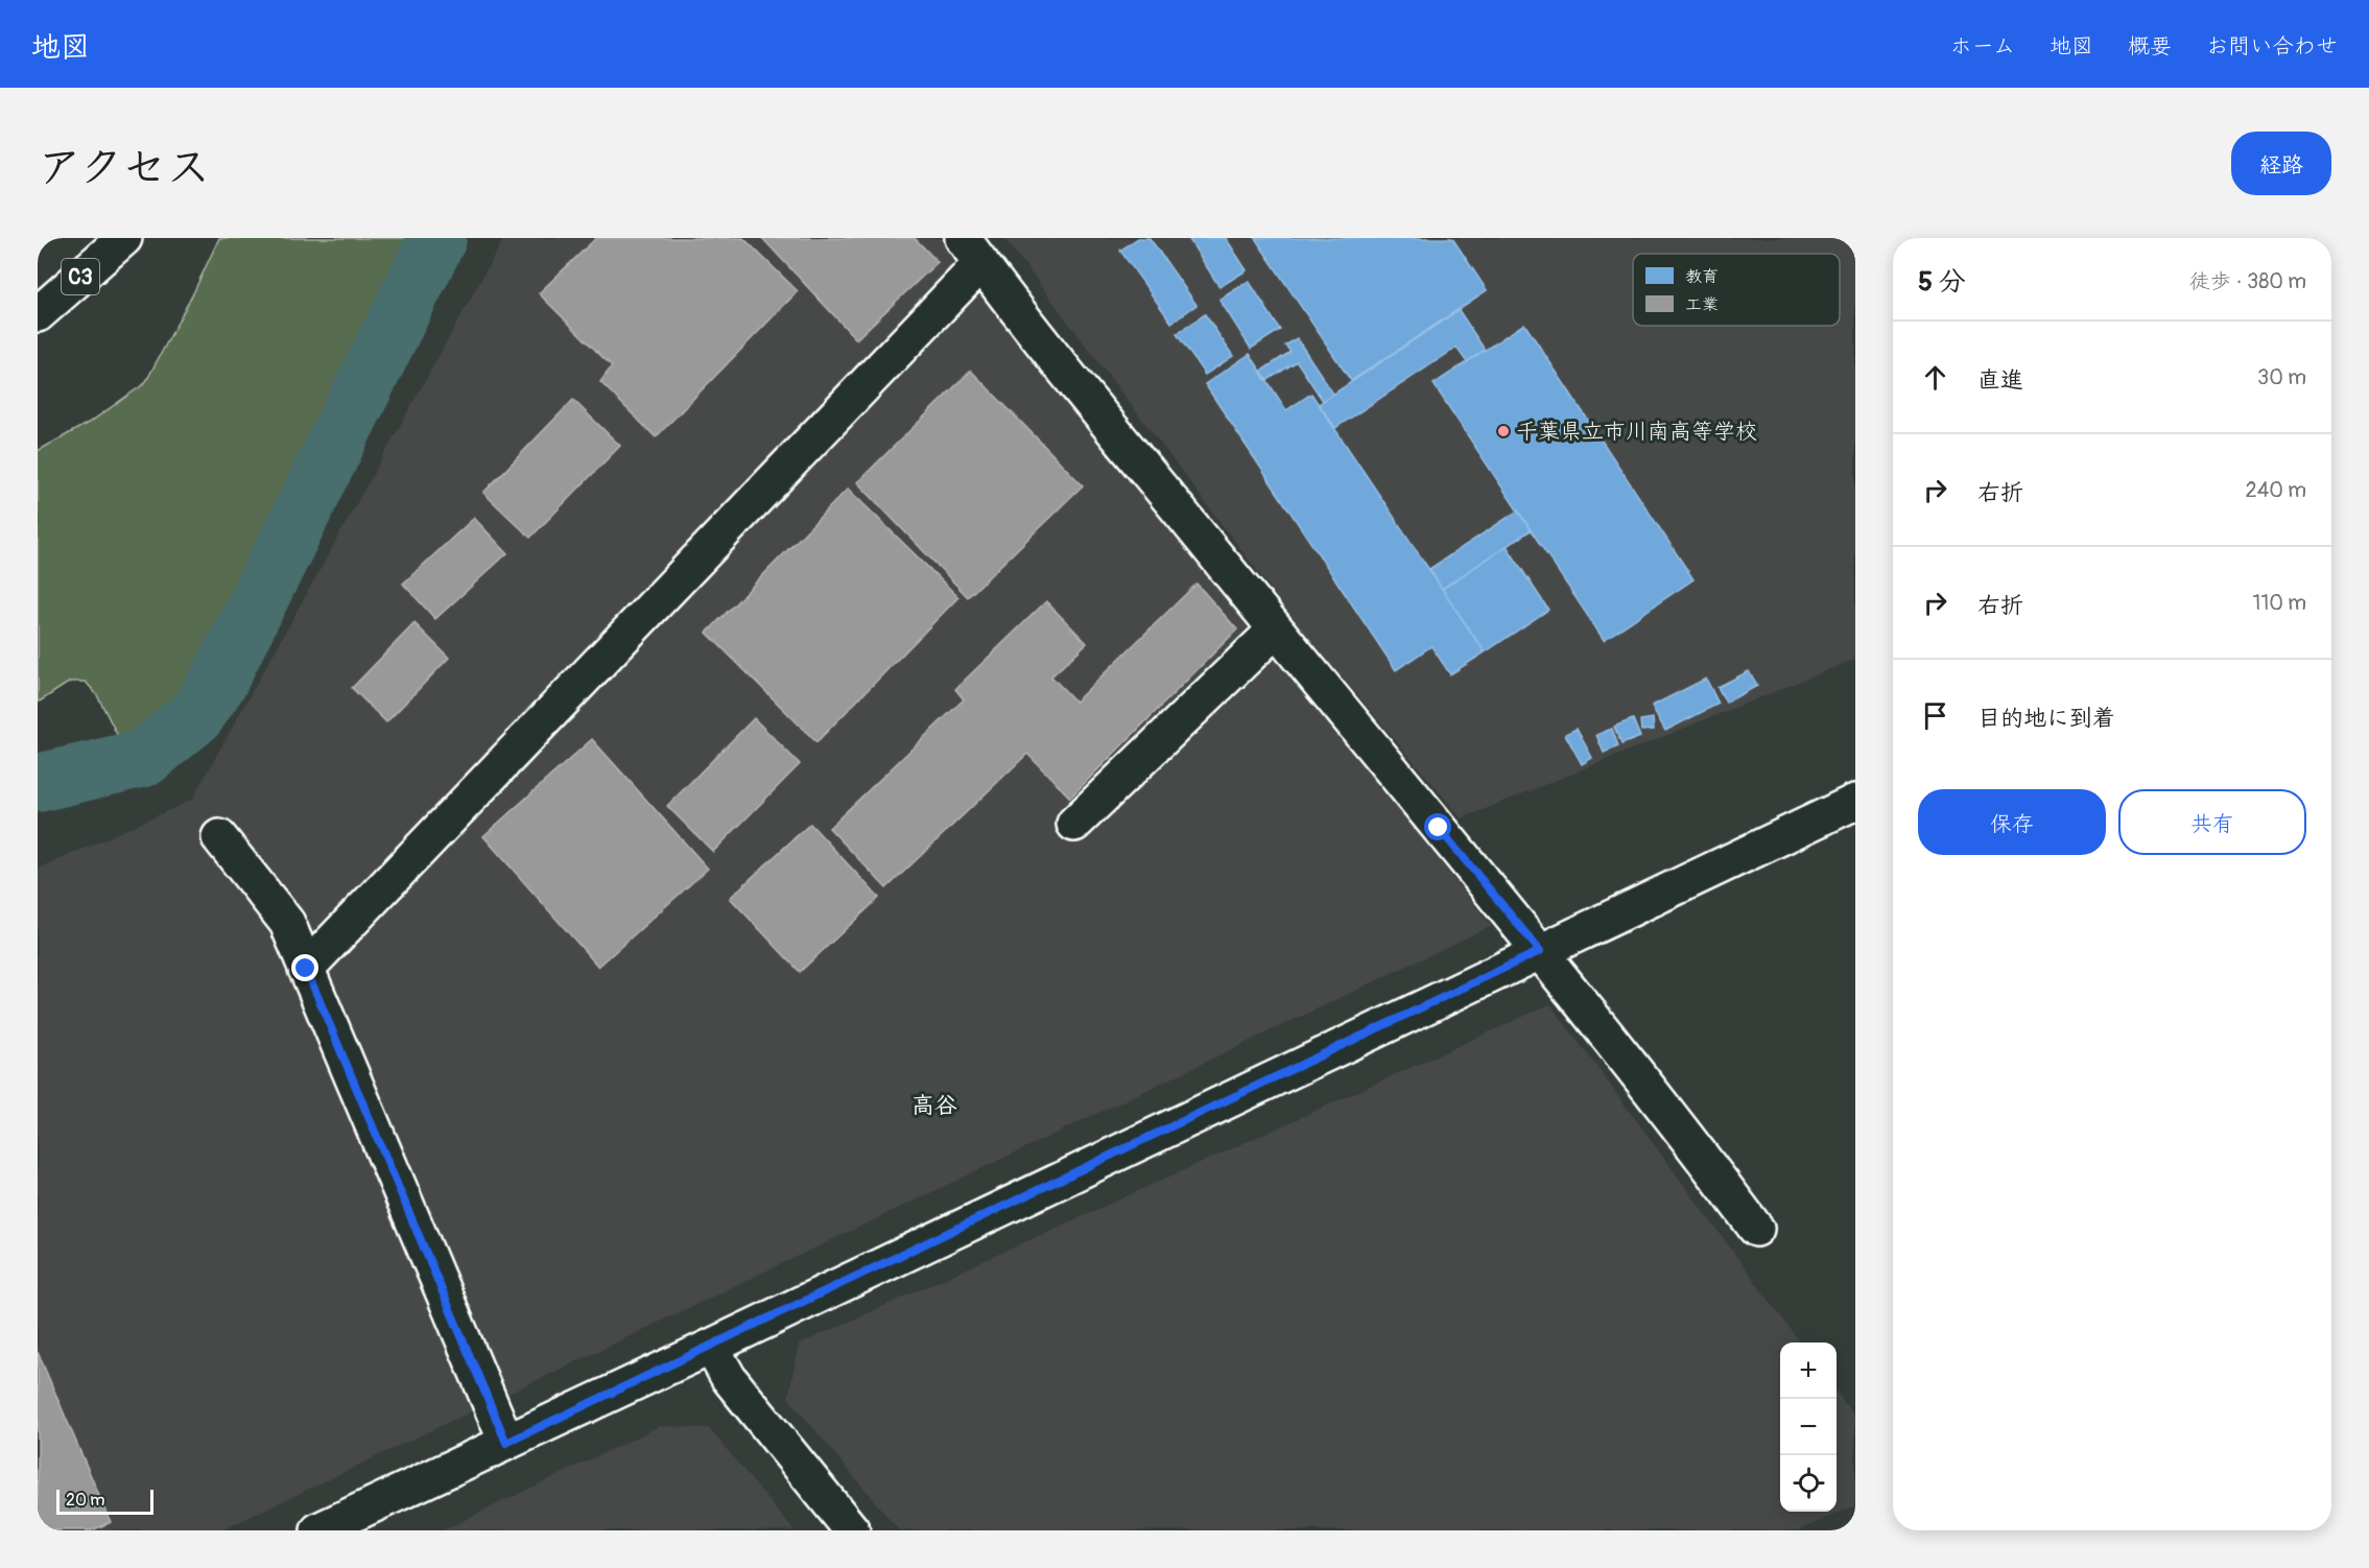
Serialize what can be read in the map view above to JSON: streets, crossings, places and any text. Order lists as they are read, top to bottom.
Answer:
{
  "streets": {
    "main road": ["C3"]
  },
  "districts": ["高谷"],
  "places": ["千葉県立市川南高等学校"],
  "legend": ["教育", "工業"],
  "scale_bar": "20 m",
  "page": {
    "header": "地図",
    "nav": [
      "ホーム",
      "地図",
      "概要",
      "お問い合わせ"
    ],
    "title": "アクセス",
    "buttons": [
      "経路",
      ["保存", "共有"]
    ],
    "heading": ["5 分", "徒歩 · 380 m"],
    "list": [
      ["直進", "30 m"],
      ["右折", "240 m"],
      ["右折", "110 m"],
      "目的地に到着"
    ],
    "map_buttons": ["+", "−"],
    "scale": "20 m"
  }
}
